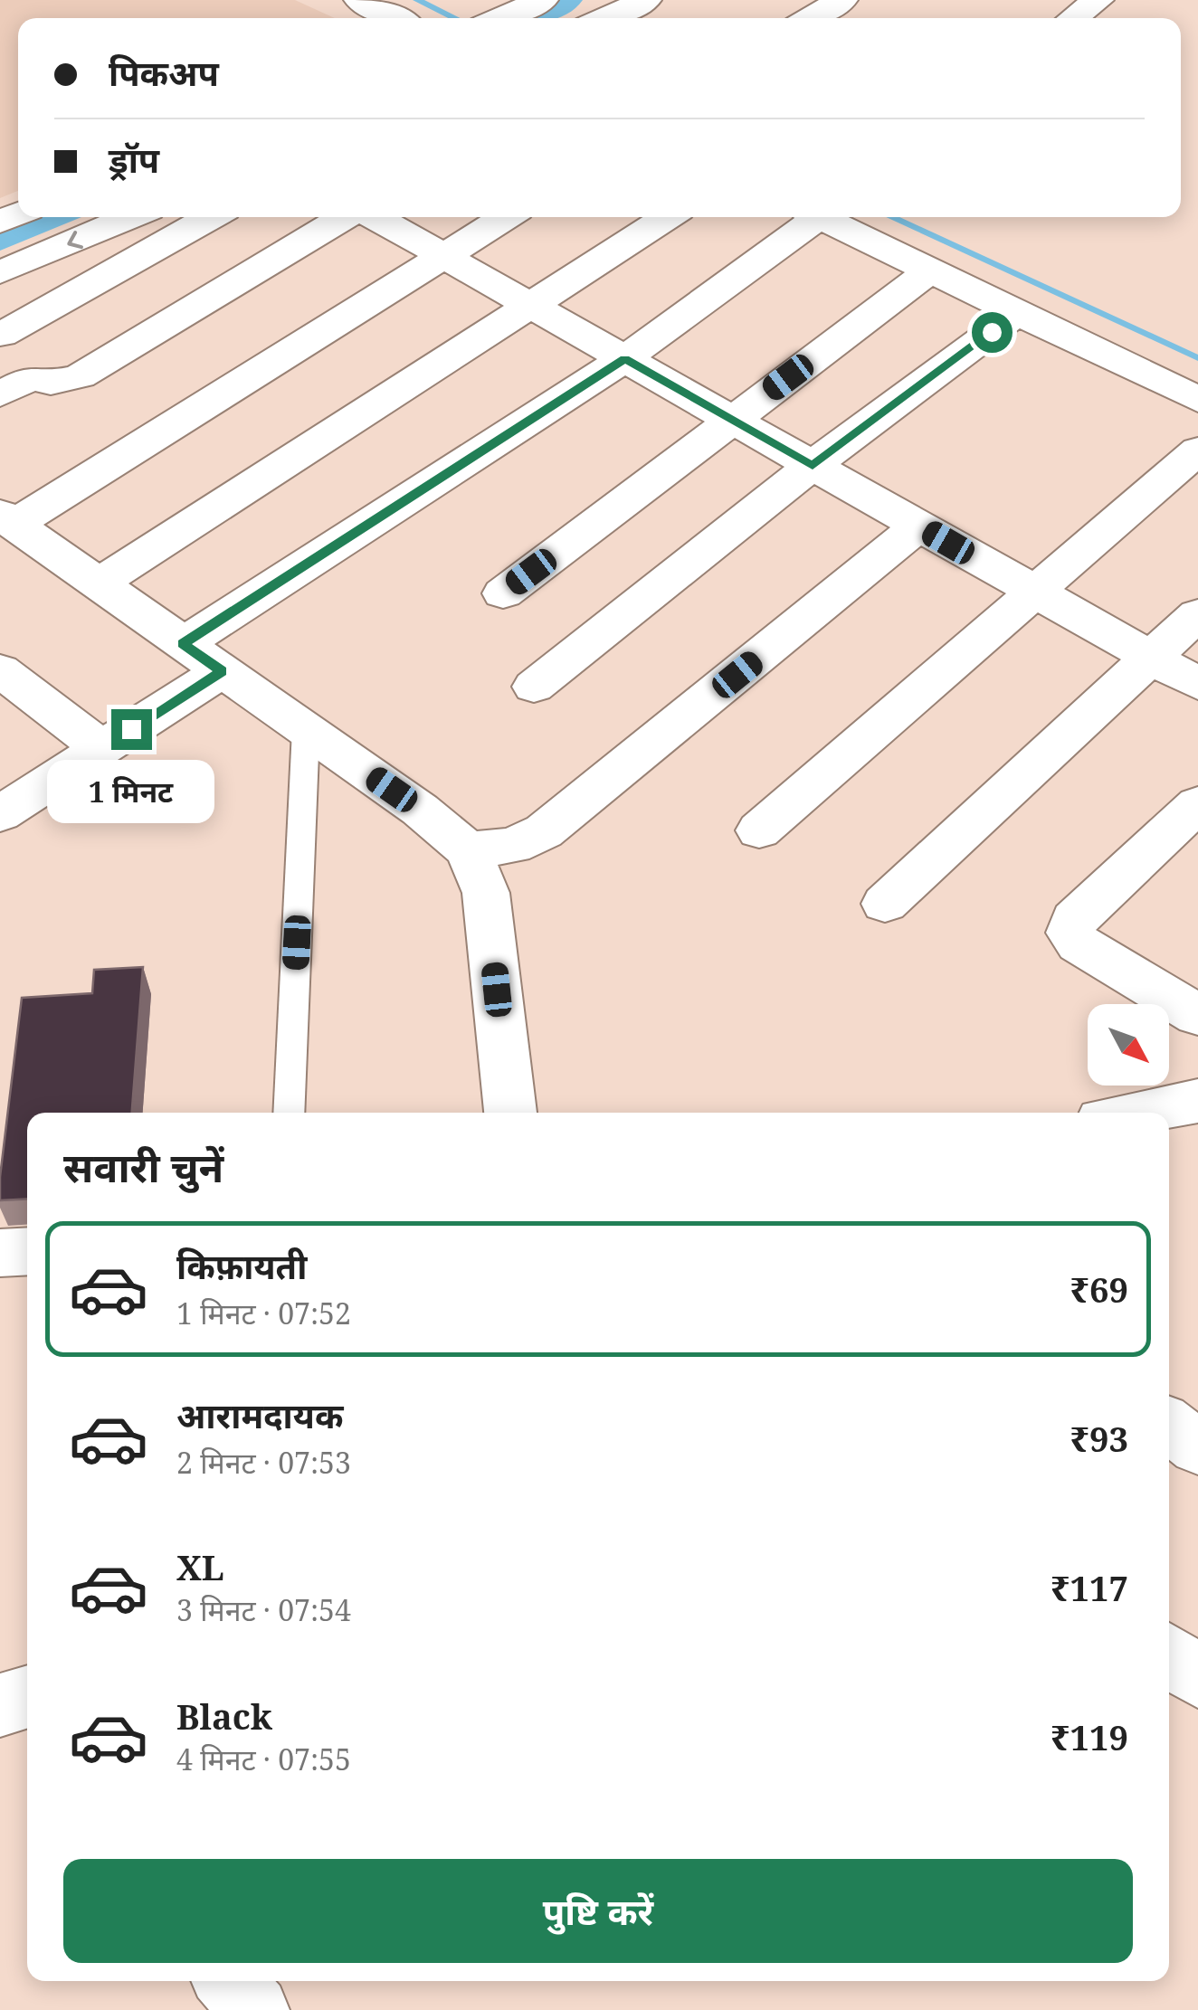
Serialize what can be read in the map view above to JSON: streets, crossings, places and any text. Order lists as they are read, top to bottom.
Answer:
{
  "north": "bottom right",
  "page": {
    "banner": ["पिकअप", "ड्रॉप"],
    "bubble": "1 मिनट",
    "heading": "सवारी चुनें",
    "list": [
      {
        "name": "किफ़ायती",
        "note": "1 मिनट · 07:52",
        "value": "₹69"
      },
      {
        "name": "आरामदायक",
        "note": "2 मिनट · 07:53",
        "value": "₹93"
      },
      {
        "name": "XL",
        "note": "3 मिनट · 07:54",
        "value": "₹117"
      },
      {
        "name": "Black",
        "note": "4 मिनट · 07:55",
        "value": "₹119"
      }
    ],
    "buttons": "पुष्टि करें"
  }
}
